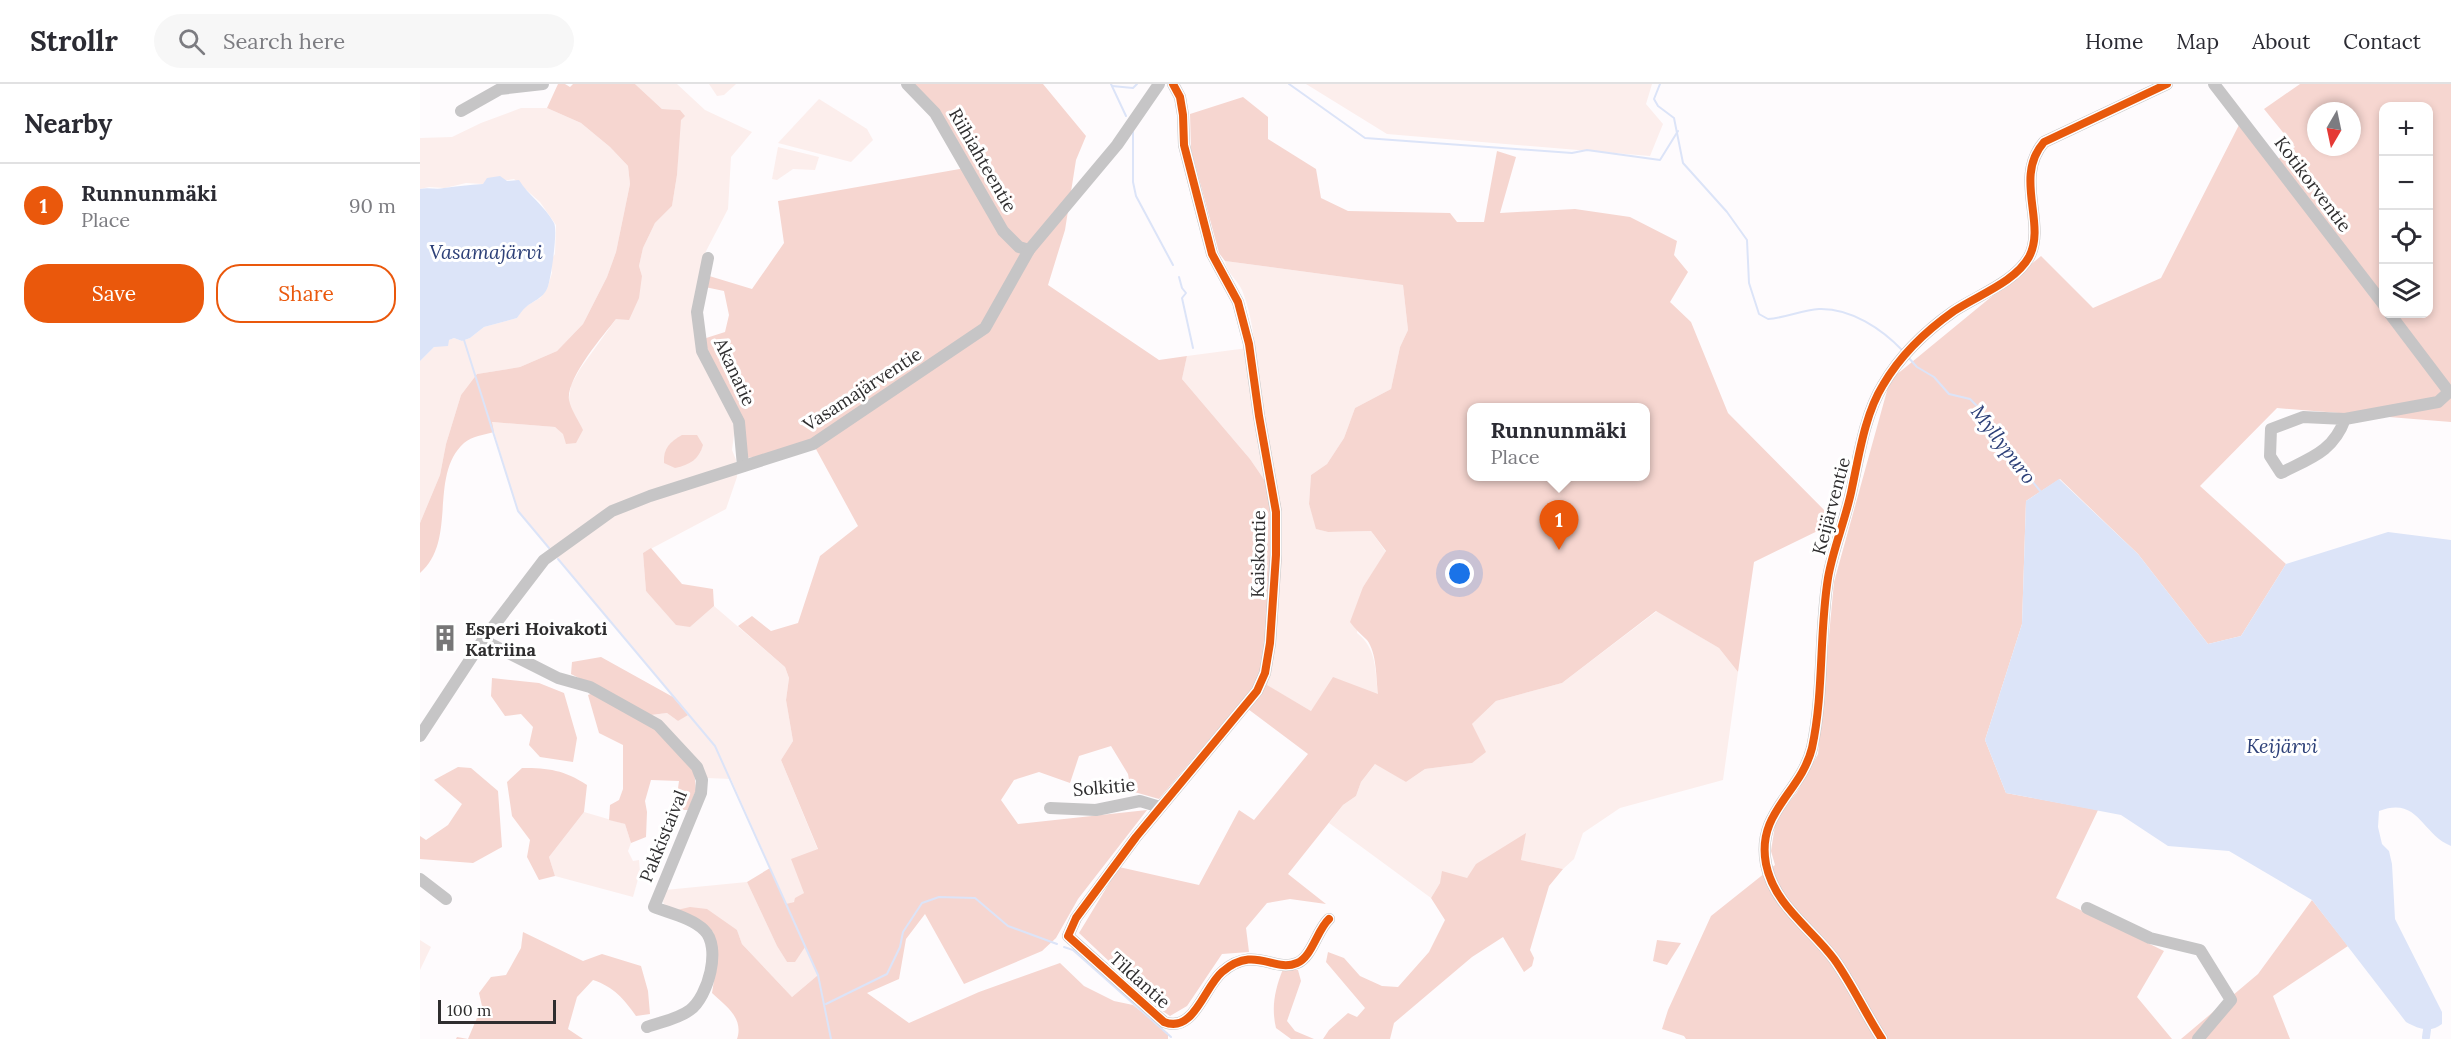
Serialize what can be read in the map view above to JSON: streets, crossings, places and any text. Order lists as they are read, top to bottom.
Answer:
{
  "streets": {
    "street": [
      "Riihiahteentie",
      "Kotikorventie",
      "Akanatie",
      "Vasamajärventie",
      "Keijärventie",
      "Kaiskontie",
      "Solkitie",
      "Pakkistaival",
      "Tildantie"
    ]
  },
  "crossings": [
    ["Riihiahteentie", "Vasamajärventie"],
    ["Akanatie", "Vasamajärventie"],
    ["Vasamajärventie", "Pakkistaival"],
    ["Kaiskontie", "Solkitie"],
    ["Kaiskontie", "Tildantie"]
  ],
  "water": ["Vasamajärvi", "Myllypuro", "Keijärvi"],
  "places": {
    "building": ["Esperi Hoivakoti Katriina"]
  },
  "scale_bar": "100 m",
  "north": "bottom",
  "page": {
    "header": "Strollr",
    "search": "Search here",
    "nav": [
      "Home",
      "Map",
      "About",
      "Contact"
    ],
    "heading": "Nearby",
    "map_buttons": ["+", "−"],
    "list": [
      {
        "mark": "1",
        "name": "Runnunmäki",
        "note": "Place",
        "value": "90 m"
      }
    ],
    "buttons": ["Save", "Share"],
    "popup": ["Runnunmäki", "Place"],
    "pins": "1",
    "scale": "100 m"
  }
}
